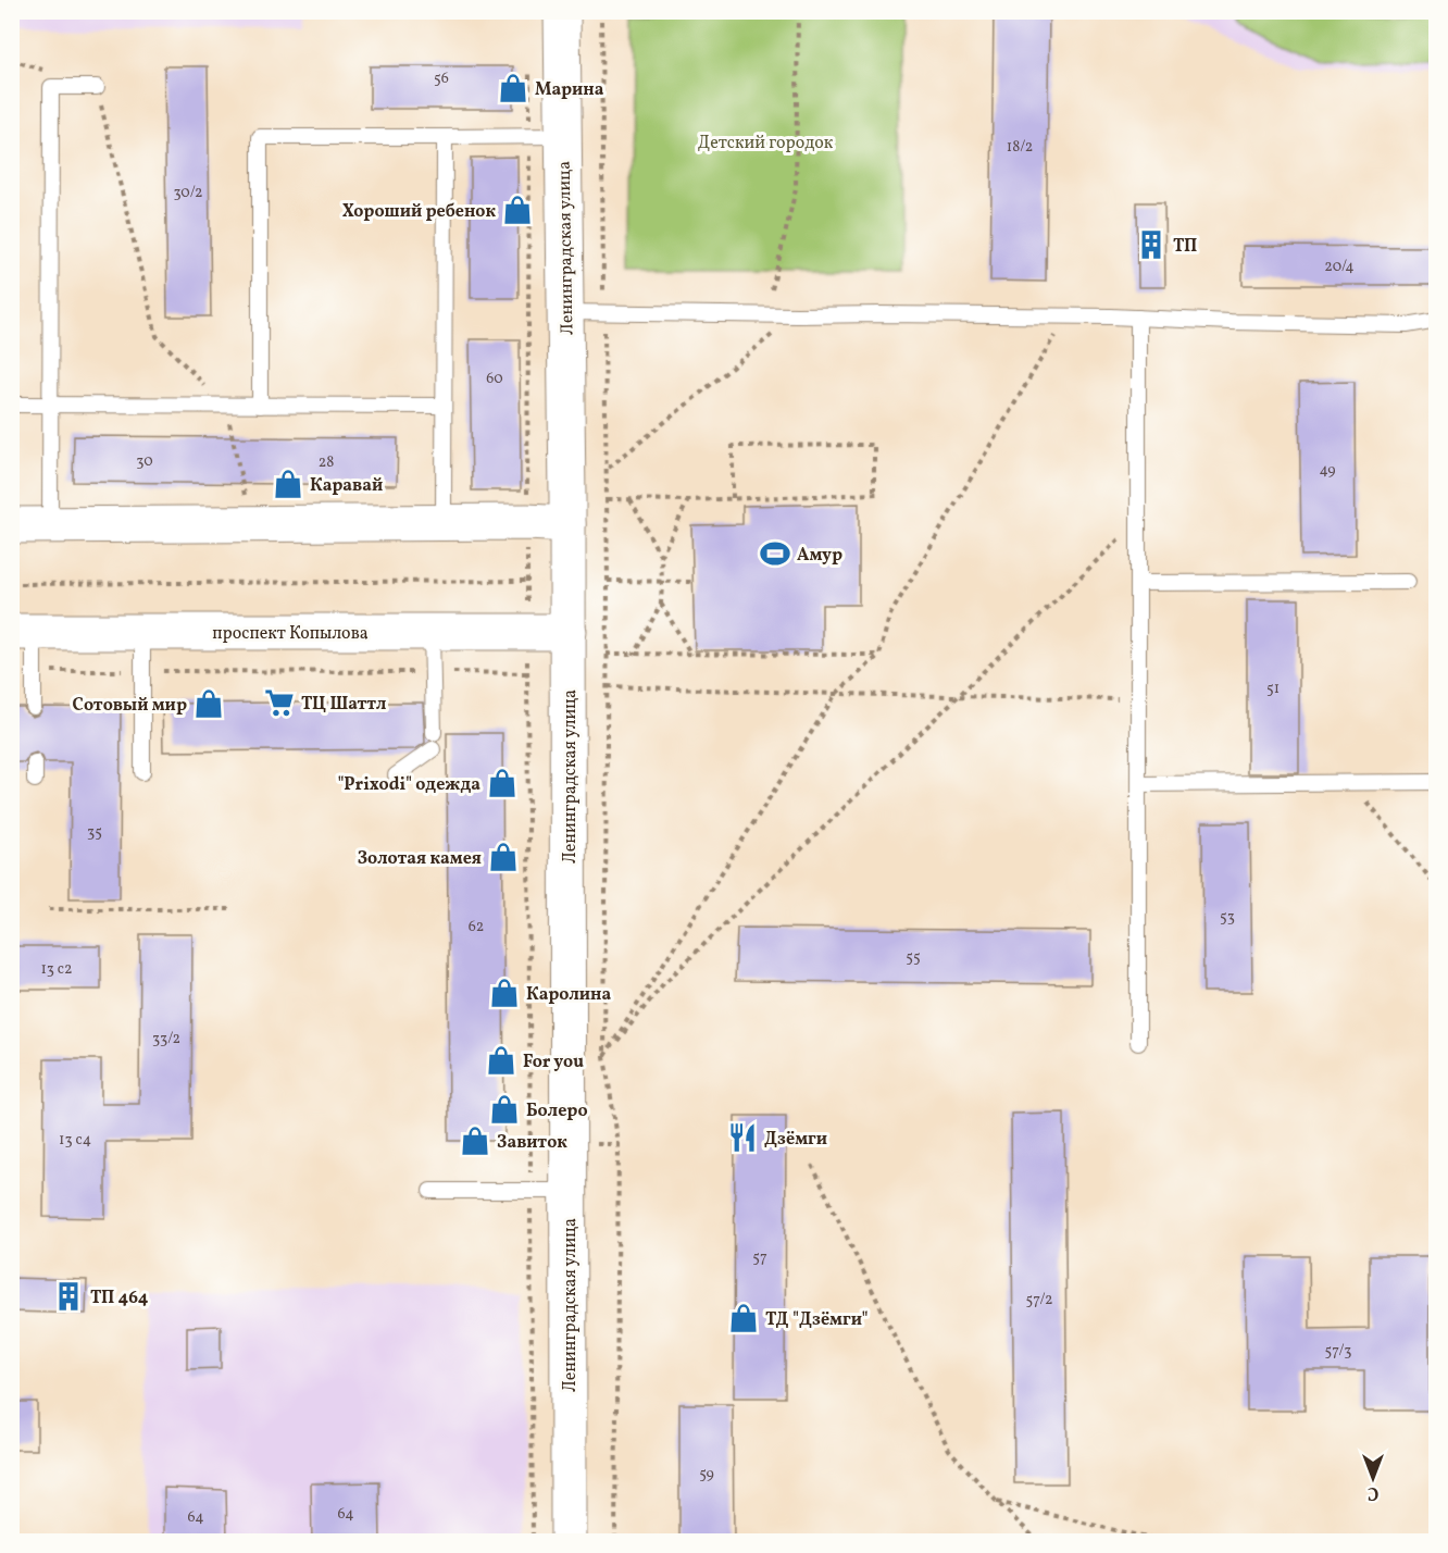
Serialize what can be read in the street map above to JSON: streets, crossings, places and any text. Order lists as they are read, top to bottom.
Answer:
{
  "streets": {
    "main road": ["Ленинградская улица", "проспект Копылова"]
  },
  "crossings": [
    ["Ленинградская улица", "проспект Копылова"]
  ],
  "parks": ["Детский городок"],
  "places": {
    "shop": [
      "Марина",
      "Хороший ребенок",
      "Каравай",
      "Сотовый мир",
      "\"Prixodi\" одежда",
      "Золотая камея",
      "Каролина",
      "For you",
      "Болеро",
      "Завиток",
      "ТД \"Дзёмги\""
    ],
    "building": ["ТП", "ТП 464"],
    "sports": ["Амур"],
    "supermarket": ["ТЦ Шаттл"],
    "restaurant": ["Дзёмги"]
  },
  "house_numbers": [
    "56",
    "18/2",
    "30/2",
    "20/4",
    "60",
    "30",
    "28",
    "49",
    "51",
    "35",
    "53",
    "62",
    "55",
    "13 с2",
    "33/2",
    "13 с4",
    "57",
    "57/2",
    "57/3",
    "59",
    "64",
    "64"
  ],
  "north": "bottom"
}
